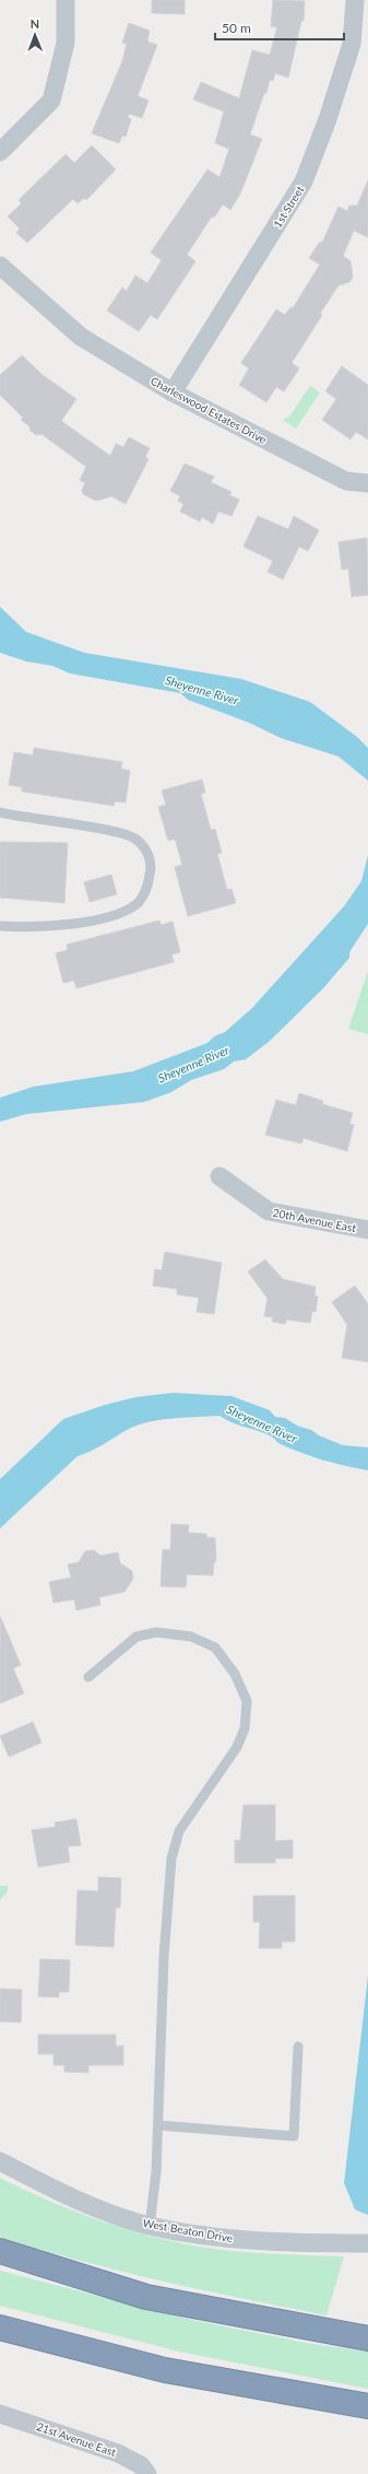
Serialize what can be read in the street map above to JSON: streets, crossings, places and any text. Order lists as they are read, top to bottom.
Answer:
{
  "streets": {
    "street": [
      "1st Street",
      "Charleswood Estates Drive",
      "20th Avenue East",
      "West Beaton Drive",
      "21st Avenue East"
    ]
  },
  "crossings": [
    ["1st Street", "Charleswood Estates Drive"]
  ],
  "water": ["Sheyenne River"],
  "scale_bar": "50 m",
  "north": "top"
}
